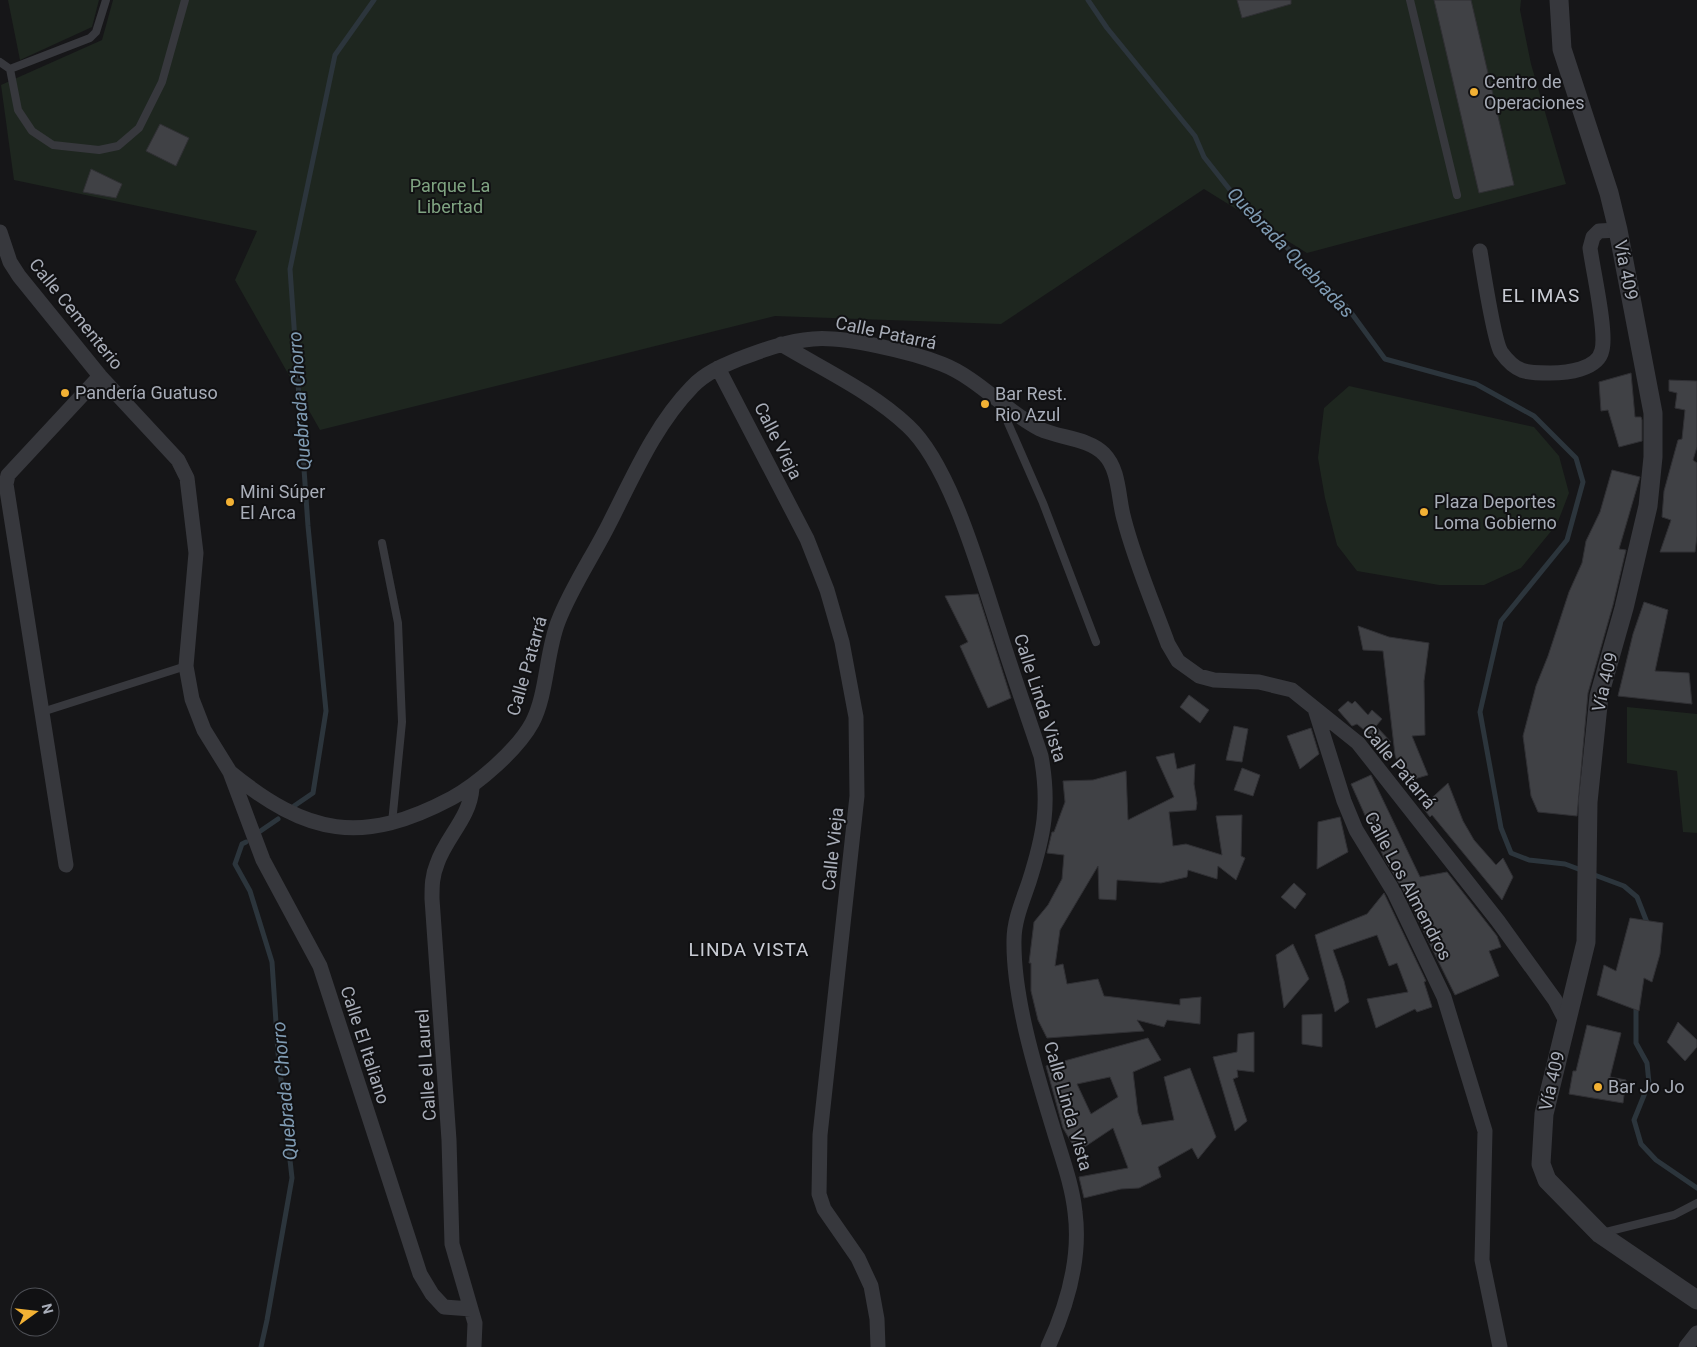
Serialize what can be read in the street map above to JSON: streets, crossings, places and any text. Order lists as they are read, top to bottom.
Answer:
{
  "streets": {
    "street": [
      "Vía 409",
      "Calle Cementerio",
      "Calle Patarrá",
      "Calle Vieja",
      "Calle Linda Vista",
      "Calle Los Almendros",
      "Calle El Italiano",
      "Calle el Laurel"
    ]
  },
  "crossings": [
    ["Vía 409", "Calle Patarrá"],
    ["Calle Cementerio", "Calle Patarrá"],
    ["Calle Cementerio", "Calle El Italiano"],
    ["Calle Patarrá", "Calle Vieja"],
    ["Calle Patarrá", "Calle Linda Vista"],
    ["Calle Patarrá", "Calle Los Almendros"],
    ["Calle Patarrá", "Calle El Italiano"],
    ["Calle Patarrá", "Calle el Laurel"],
    ["Calle El Italiano", "Calle el Laurel"]
  ],
  "districts": ["EL IMAS", "LINDA VISTA"],
  "water": ["Quebrada Quebradas", "Quebrada Chorro"],
  "parks": ["Parque La Libertad"],
  "places": [
    "Centro de Operaciones",
    "Pandería Guatuso",
    "Bar Rest. Rio Azul",
    "Mini Súper El Arca",
    "Plaza Deportes Loma Gobierno",
    "Bar Jo Jo"
  ],
  "north": "right"
}
